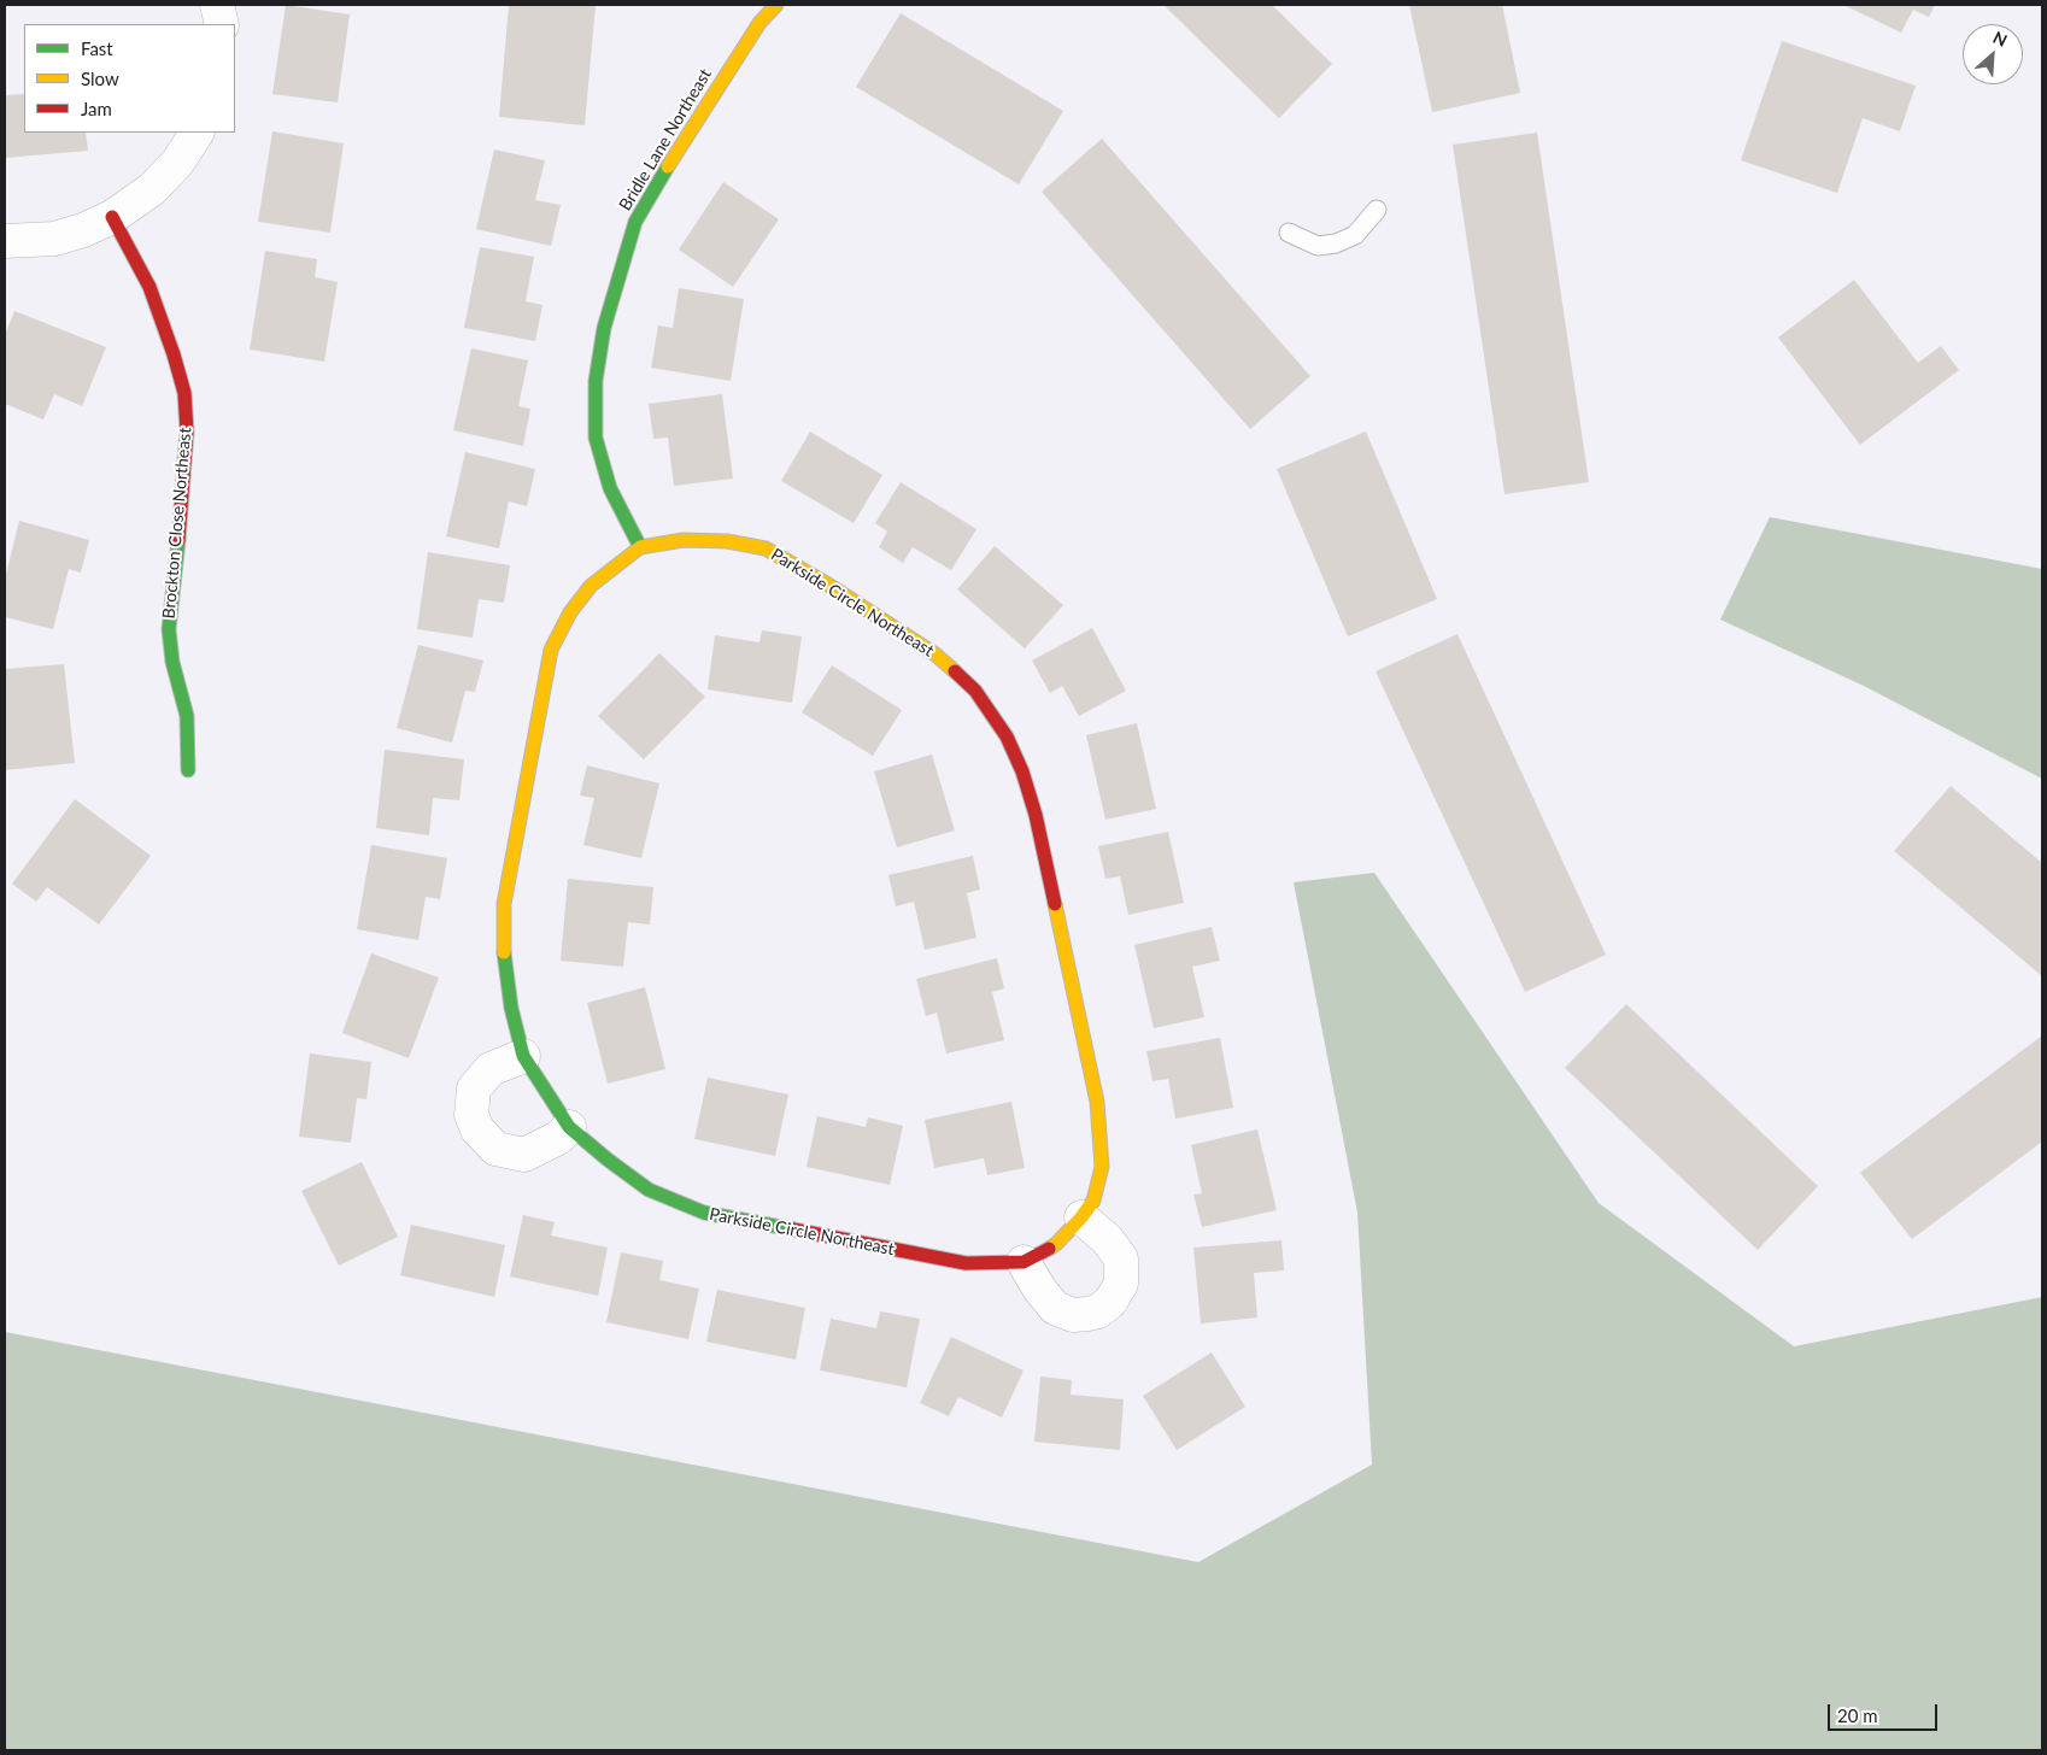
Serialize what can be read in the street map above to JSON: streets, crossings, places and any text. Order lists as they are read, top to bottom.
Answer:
{
  "streets": {
    "street": ["Bridle Lane Northeast", "Brockton Close Northeast", "Parkside Circle Northeast"]
  },
  "crossings": [
    ["Bridle Lane Northeast", "Parkside Circle Northeast"]
  ],
  "legend": ["Fast", "Slow", "Jam"],
  "scale_bar": "20 m",
  "north": "top right"
}
